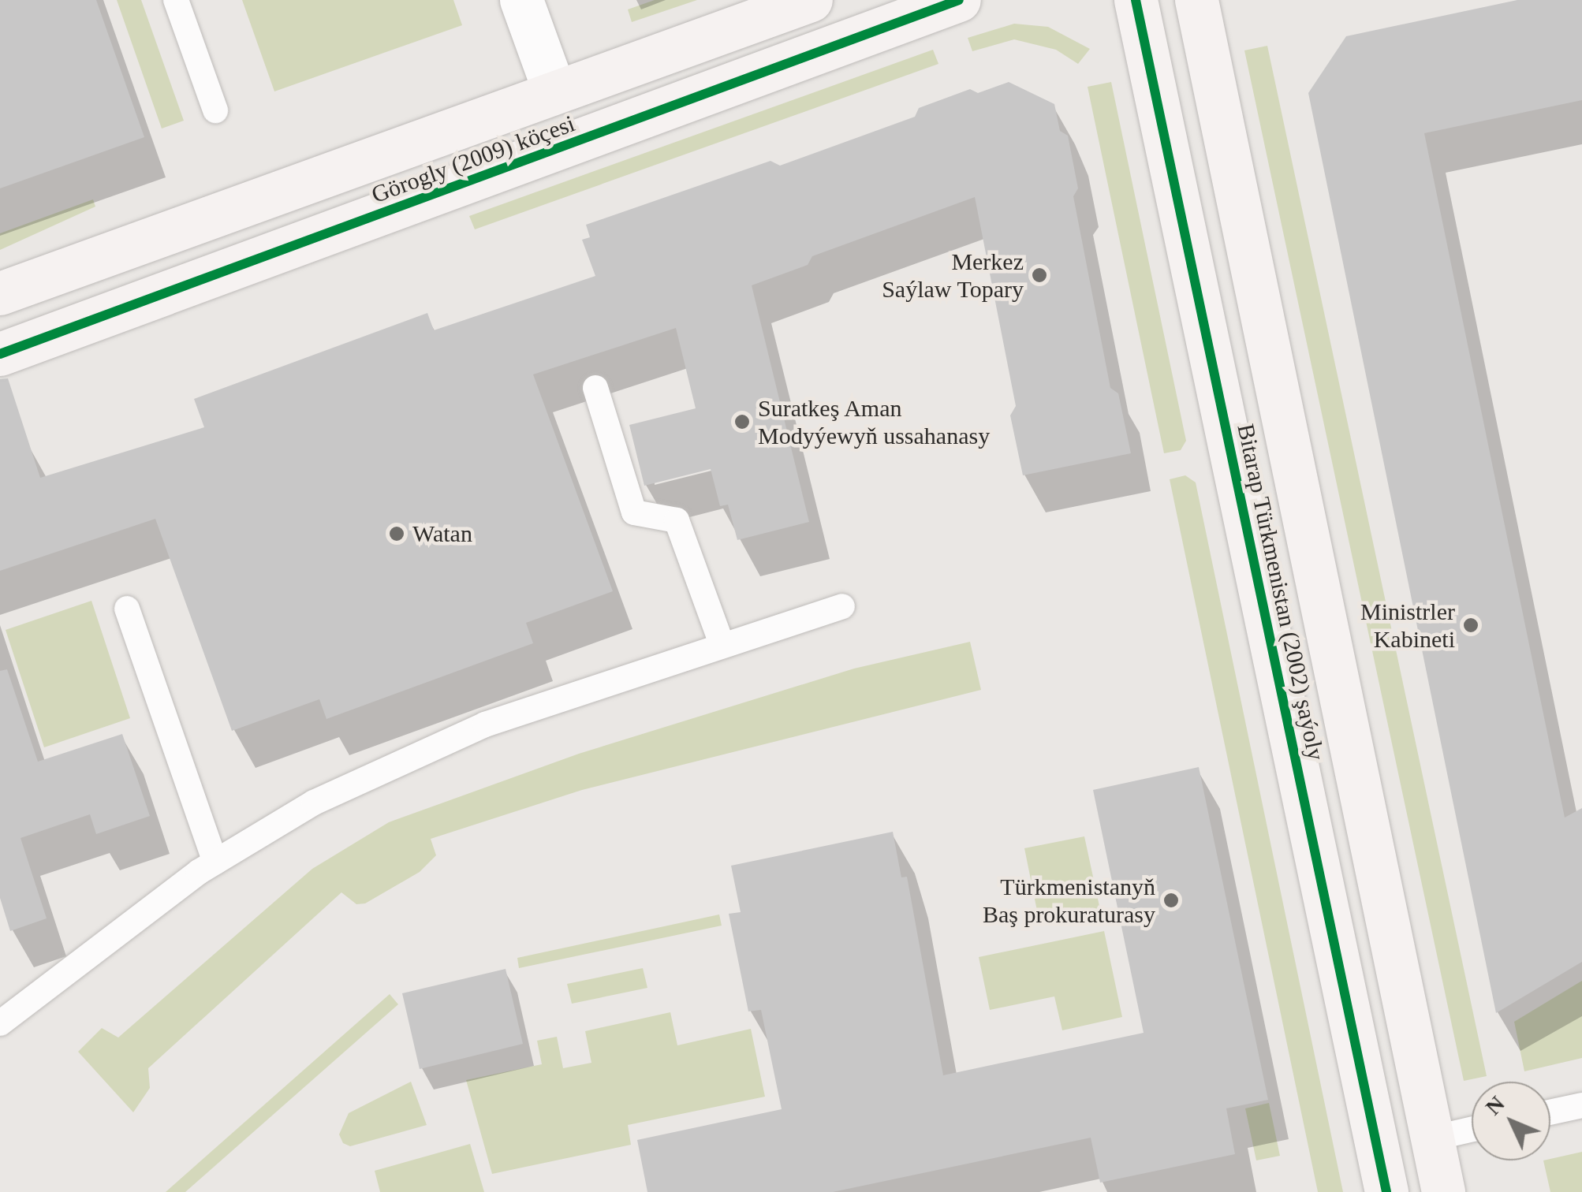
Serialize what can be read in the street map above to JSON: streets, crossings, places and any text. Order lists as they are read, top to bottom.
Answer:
{
  "streets": {
    "street": ["Görogly (2009) köçesi", "Bitarap Türkmenistan (2002) şaýoly"]
  },
  "places": [
    "Merkez Saýlaw Topary",
    "Suratkeş Aman Modyýewyň ussahanasy",
    "Watan",
    "Ministrler Kabineti",
    "Türkmenistanyň Baş prokuraturasy"
  ],
  "north": "top left"
}
